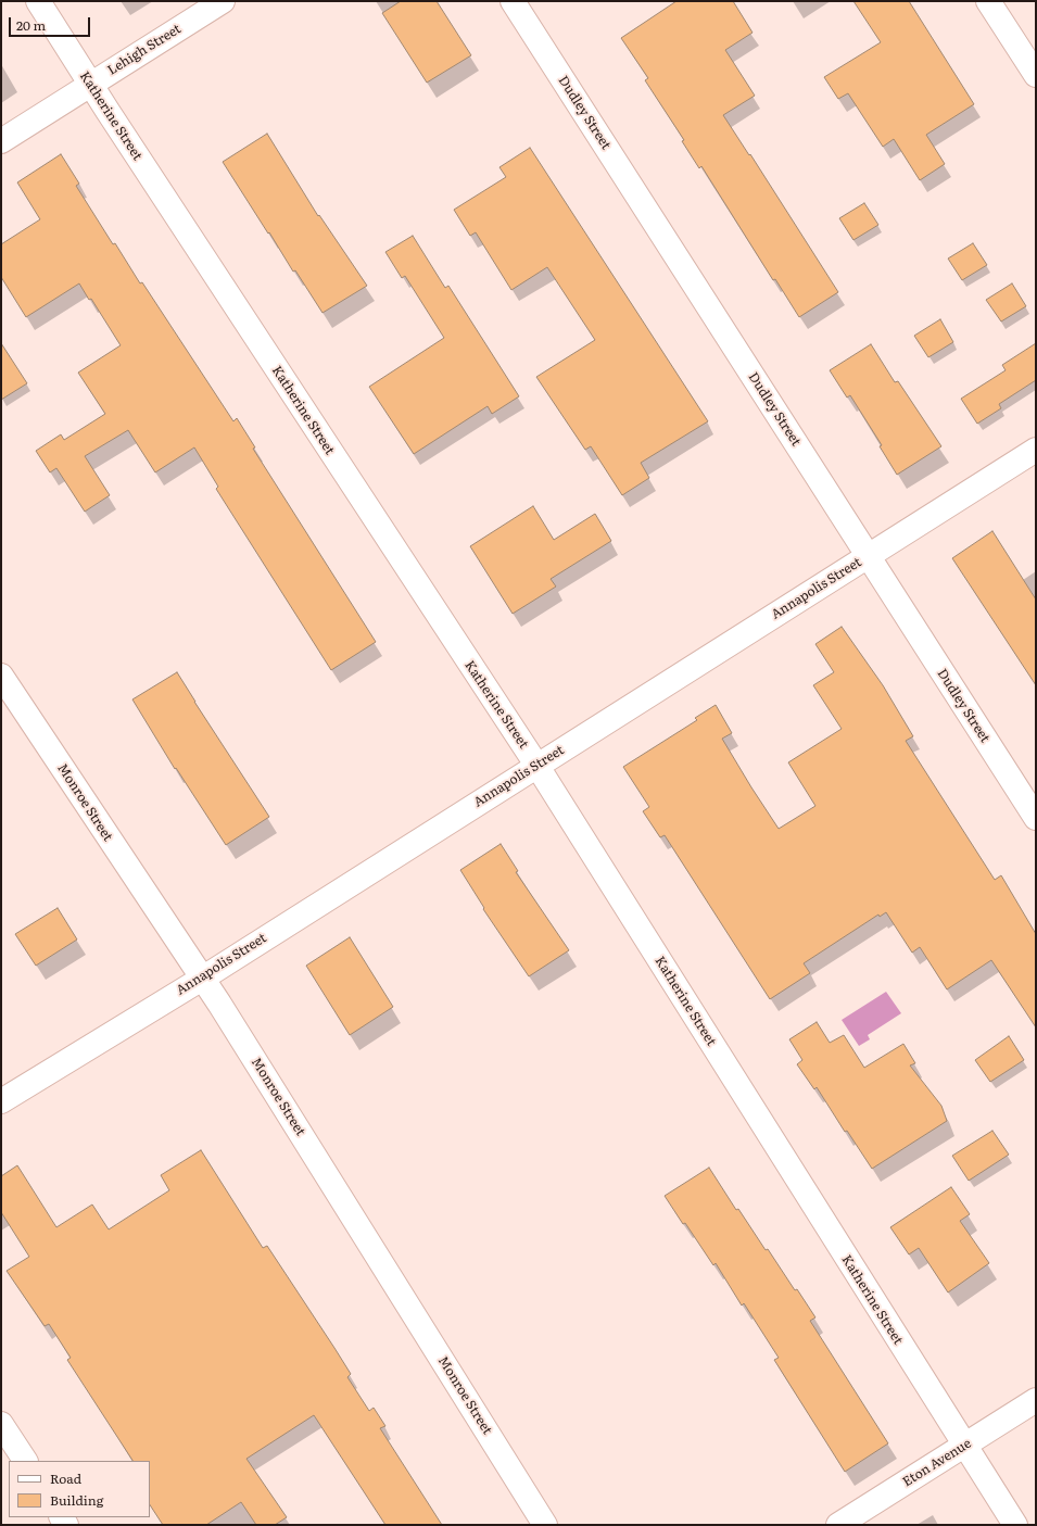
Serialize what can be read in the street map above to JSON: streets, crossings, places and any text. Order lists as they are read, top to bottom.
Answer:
{
  "streets": {
    "street": [
      "Lehigh Street",
      "Dudley Street",
      "Katherine Street",
      "Annapolis Street",
      "Monroe Street",
      "Eton Avenue"
    ]
  },
  "crossings": [
    ["Lehigh Street", "Katherine Street"],
    ["Dudley Street", "Annapolis Street"],
    ["Katherine Street", "Annapolis Street"],
    ["Katherine Street", "Eton Avenue"],
    ["Annapolis Street", "Monroe Street"]
  ],
  "legend": ["Road", "Building"],
  "scale_bar": "20 m"
}
